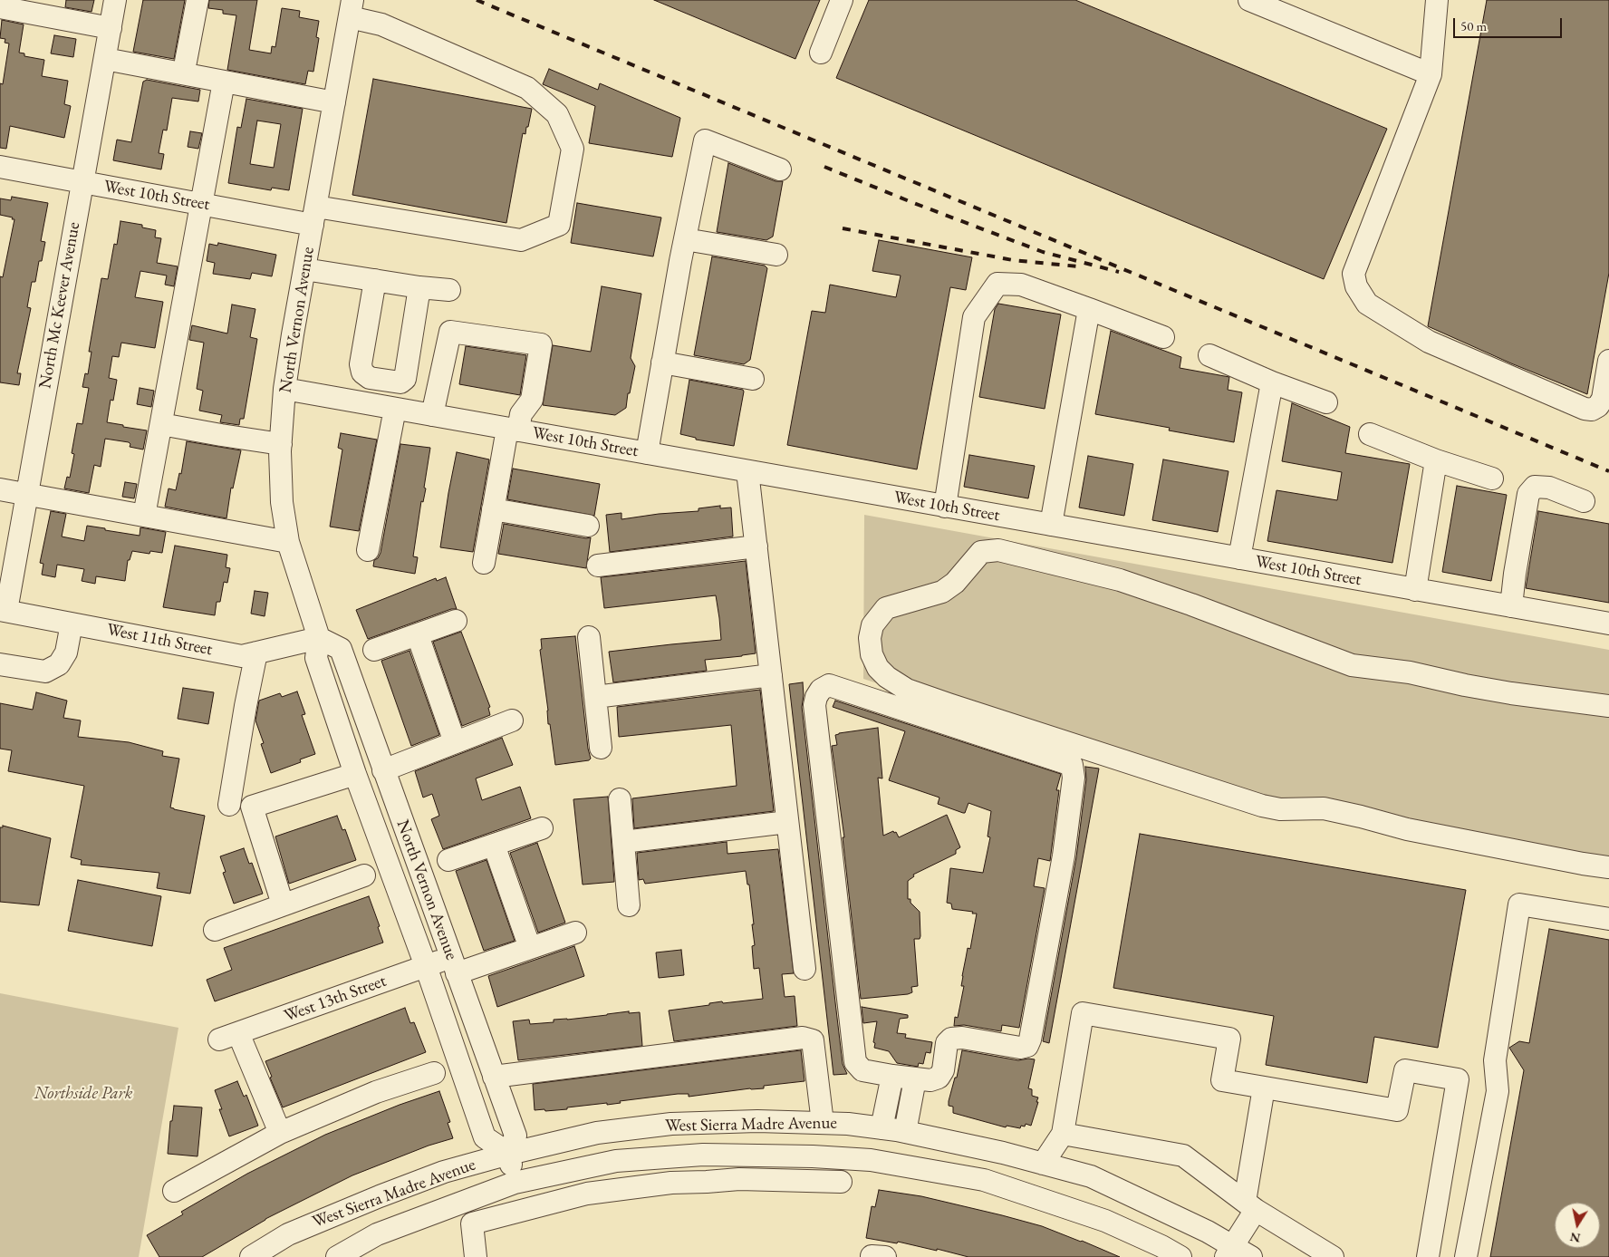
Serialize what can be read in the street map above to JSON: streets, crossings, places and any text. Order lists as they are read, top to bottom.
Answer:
{
  "streets": {
    "street": [
      "West 10th Street",
      "North Mc Keever Avenue",
      "North Vernon Avenue",
      "West 11th Street",
      "West 13th Street",
      "West Sierra Madre Avenue"
    ]
  },
  "crossings": [
    ["West 10th Street", "North Mc Keever Avenue"],
    ["West 10th Street", "North Vernon Avenue"],
    ["North Mc Keever Avenue", "West 11th Street"],
    ["North Vernon Avenue", "West 11th Street"],
    ["North Vernon Avenue", "West 13th Street"],
    ["North Vernon Avenue", "West Sierra Madre Avenue"]
  ],
  "parks": ["Northside Park"],
  "scale_bar": "50 m",
  "north": "bottom"
}
